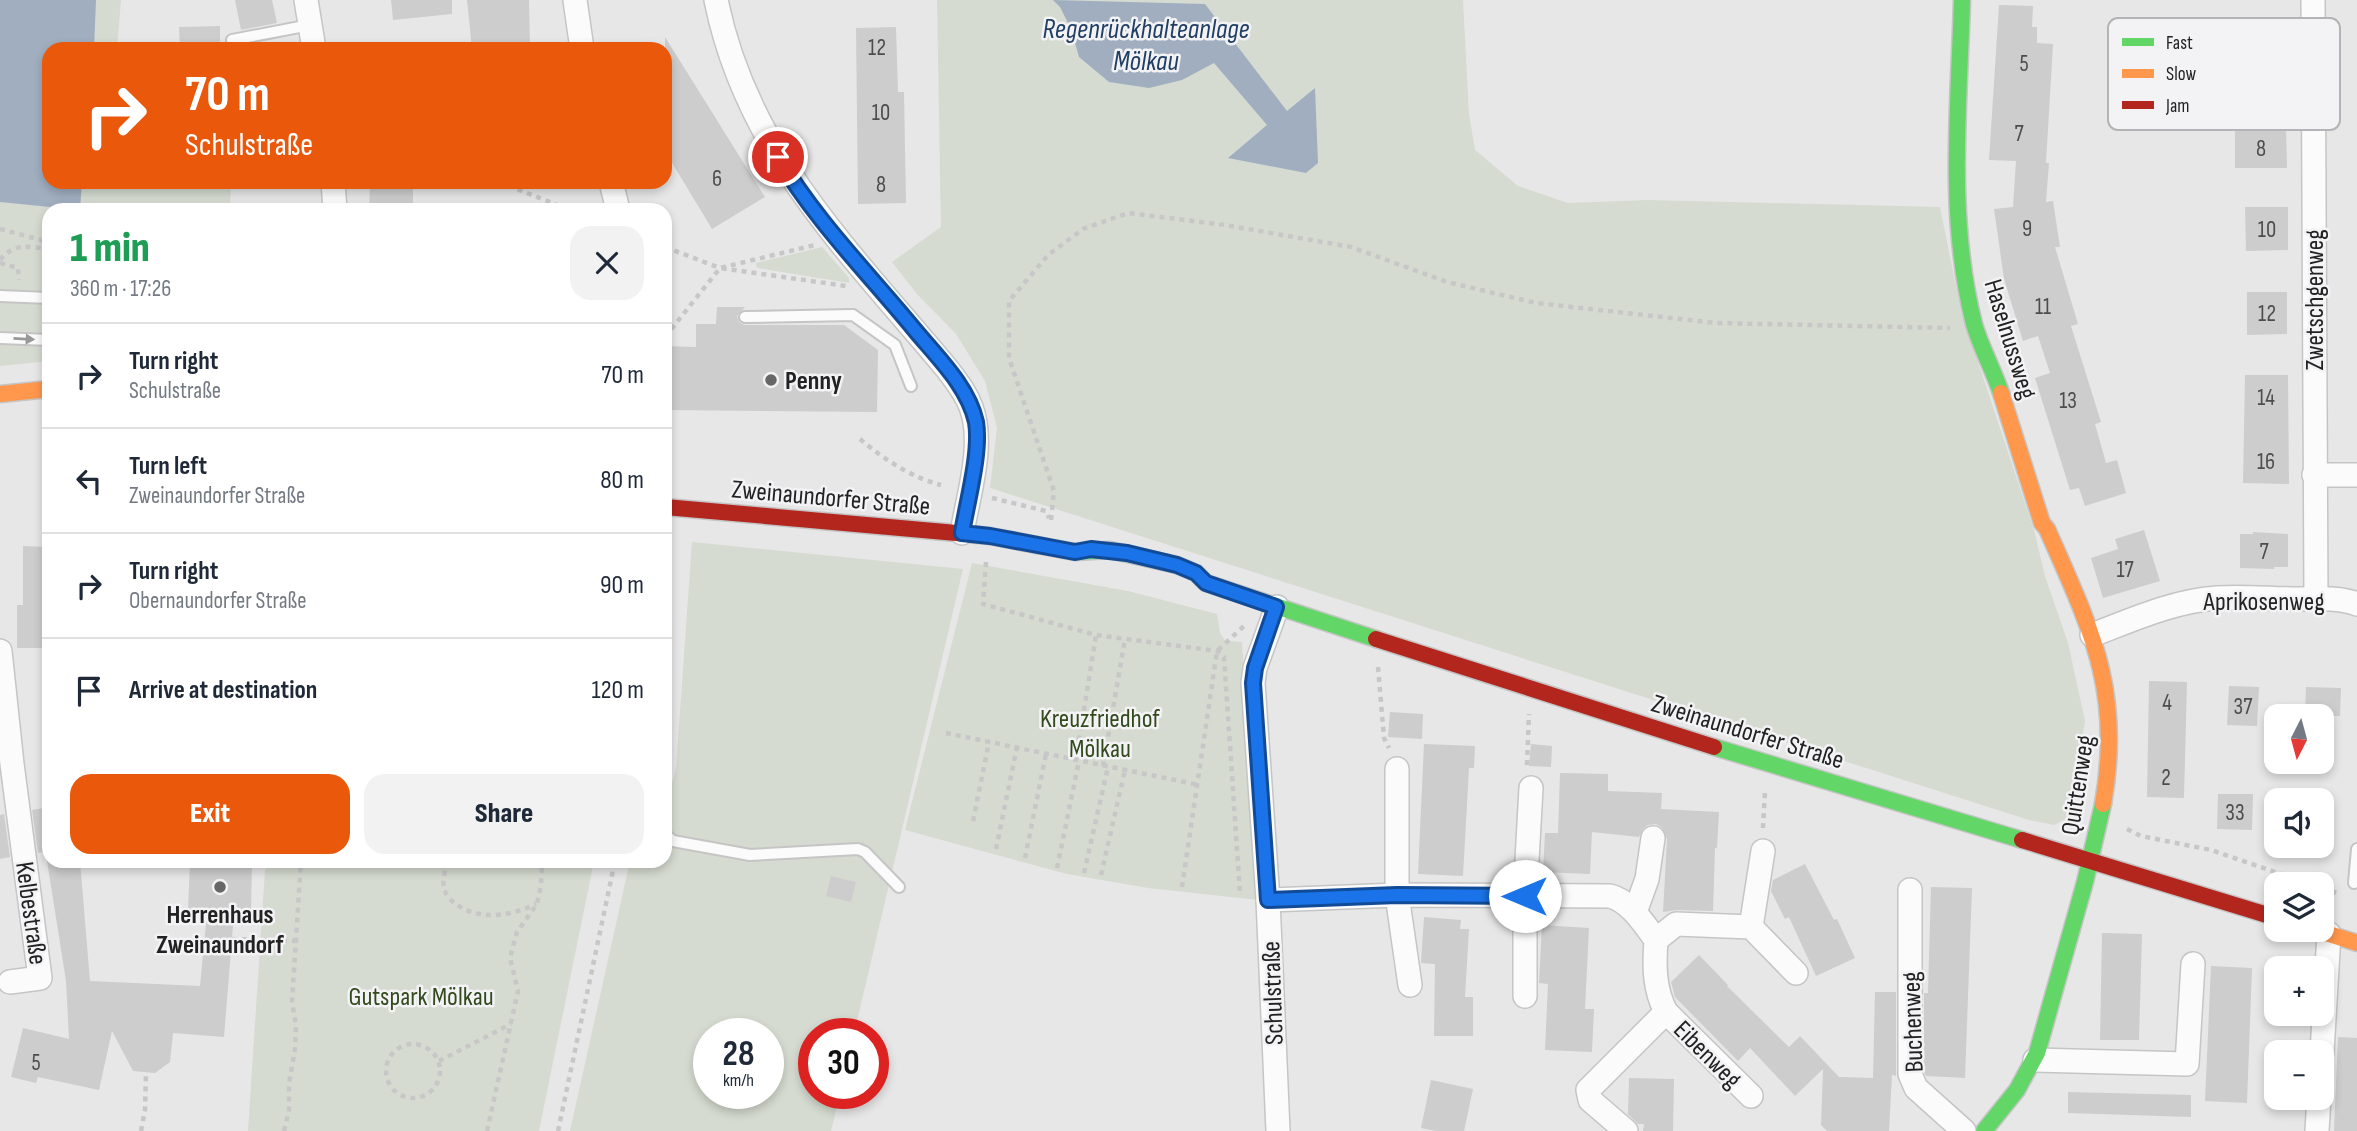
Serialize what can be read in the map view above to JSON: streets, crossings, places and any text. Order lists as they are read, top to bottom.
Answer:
{
  "streets": {
    "street": [
      "Zwetschgenweg",
      "Haselnussweg",
      "Zweinaundorfer Straße",
      "Aprikosenweg",
      "Quittenweg",
      "Kelbestraße",
      "Schulstraße",
      "Buchenweg",
      "Eibenweg"
    ]
  },
  "crossings": [
    ["Zwetschgenweg", "Aprikosenweg"],
    ["Haselnussweg", "Aprikosenweg"],
    ["Haselnussweg", "Quittenweg"],
    ["Zweinaundorfer Straße", "Quittenweg"],
    ["Zweinaundorfer Straße", "Schulstraße"],
    ["Aprikosenweg", "Quittenweg"]
  ],
  "water": ["Regenrückhalteanlage Mölkau"],
  "parks": ["Kreuzfriedhof Mölkau", "Gutspark Mölkau"],
  "places": ["Penny", "Herrenhaus Zweinaundorf"],
  "house_numbers": [
    "12",
    "5",
    "10",
    "7",
    "8",
    "6",
    "8",
    "9",
    "10",
    "11",
    "12",
    "14",
    "13",
    "16",
    "7",
    "17",
    "4",
    "37",
    "2",
    "33",
    "5"
  ],
  "legend": ["Fast", "Slow", "Jam"],
  "north": "bottom",
  "page": {
    "turn": ["70 m", "Schulstraße"],
    "heading": ["1 min", "360 m · 17:26"],
    "list": [
      {
        "name": "Turn right",
        "note": "Schulstraße",
        "value": "70 m"
      },
      {
        "name": "Turn left",
        "note": "Zweinaundorfer Straße",
        "value": "80 m"
      },
      {
        "name": "Turn right",
        "note": "Obernaundorfer Straße",
        "value": "90 m"
      },
      {
        "name": "Arrive at destination",
        "value": "120 m"
      }
    ],
    "map_buttons": ["+", "−"],
    "buttons": ["Exit", "Share"],
    "speed": "28 km/h",
    "limit": "30"
  }
}
